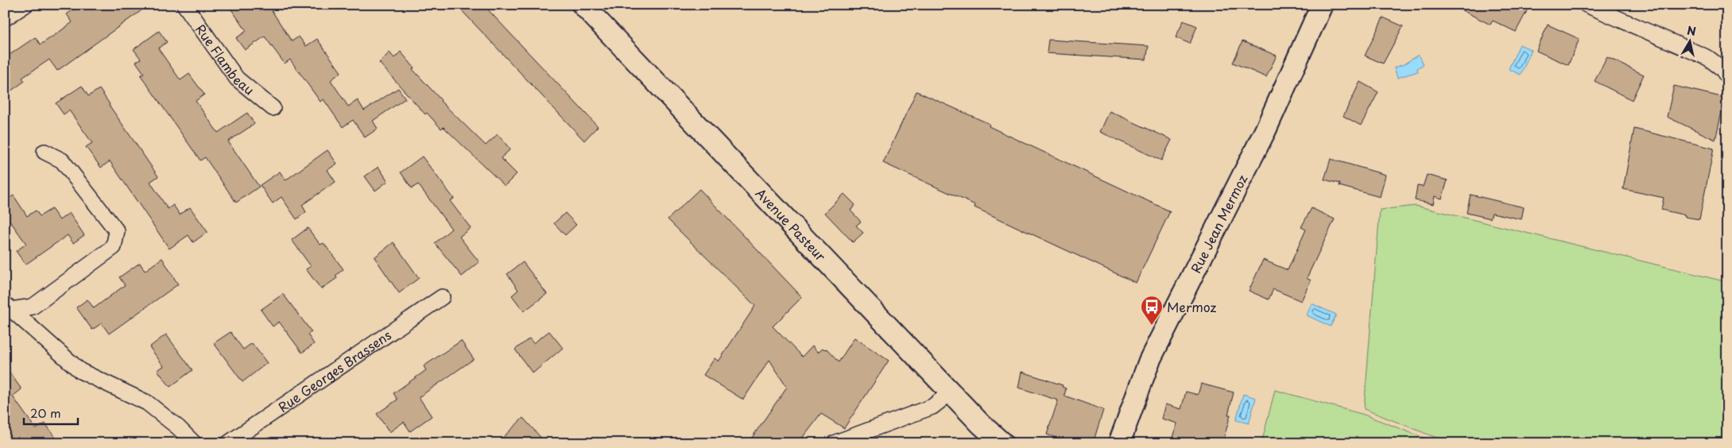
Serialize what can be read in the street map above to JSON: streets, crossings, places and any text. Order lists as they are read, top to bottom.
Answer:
{
  "streets": {
    "main road": ["Rue Jean Mermoz", "Avenue Pasteur"],
    "street": ["Rue Flambeau", "Rue Georges Brassens"]
  },
  "places": {
    "bus stop": ["Mermoz"]
  },
  "scale_bar": "20 m",
  "north": "top"
}
